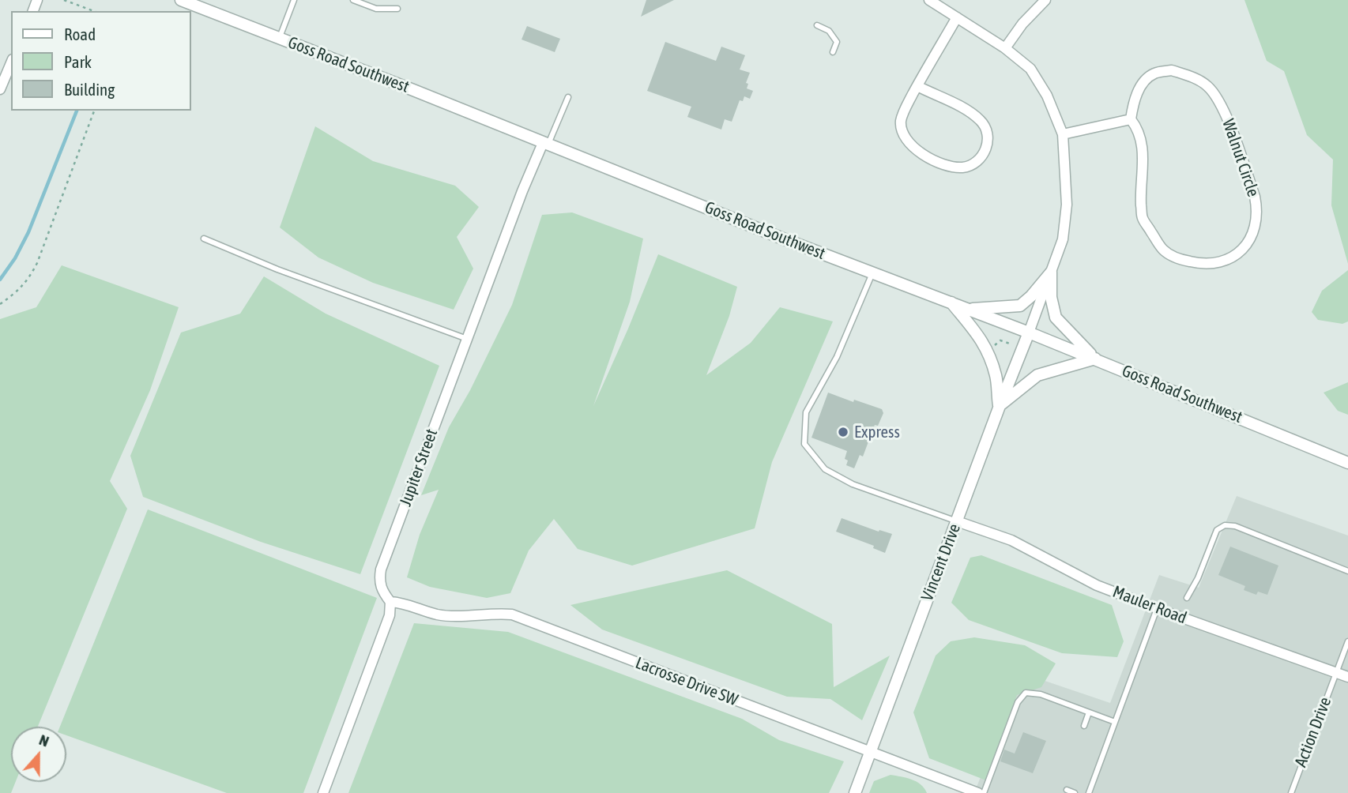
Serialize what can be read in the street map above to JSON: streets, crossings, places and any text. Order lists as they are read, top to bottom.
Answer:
{
  "streets": {
    "street": [
      "Goss Road Southwest",
      "Walnut Circle",
      "Jupiter Street",
      "Vincent Drive",
      "Mauler Road",
      "Lacrosse Drive SW"
    ],
    "lane": ["Action Drive"]
  },
  "crossings": [
    ["Goss Road Southwest", "Jupiter Street"],
    ["Goss Road Southwest", "Vincent Drive"],
    ["Jupiter Street", "Lacrosse Drive SW"],
    ["Vincent Drive", "Mauler Road"],
    ["Vincent Drive", "Lacrosse Drive SW"],
    ["Mauler Road", "Action Drive"]
  ],
  "places": ["Express"],
  "legend": ["Road", "Park", "Building"],
  "north": "top"
}
